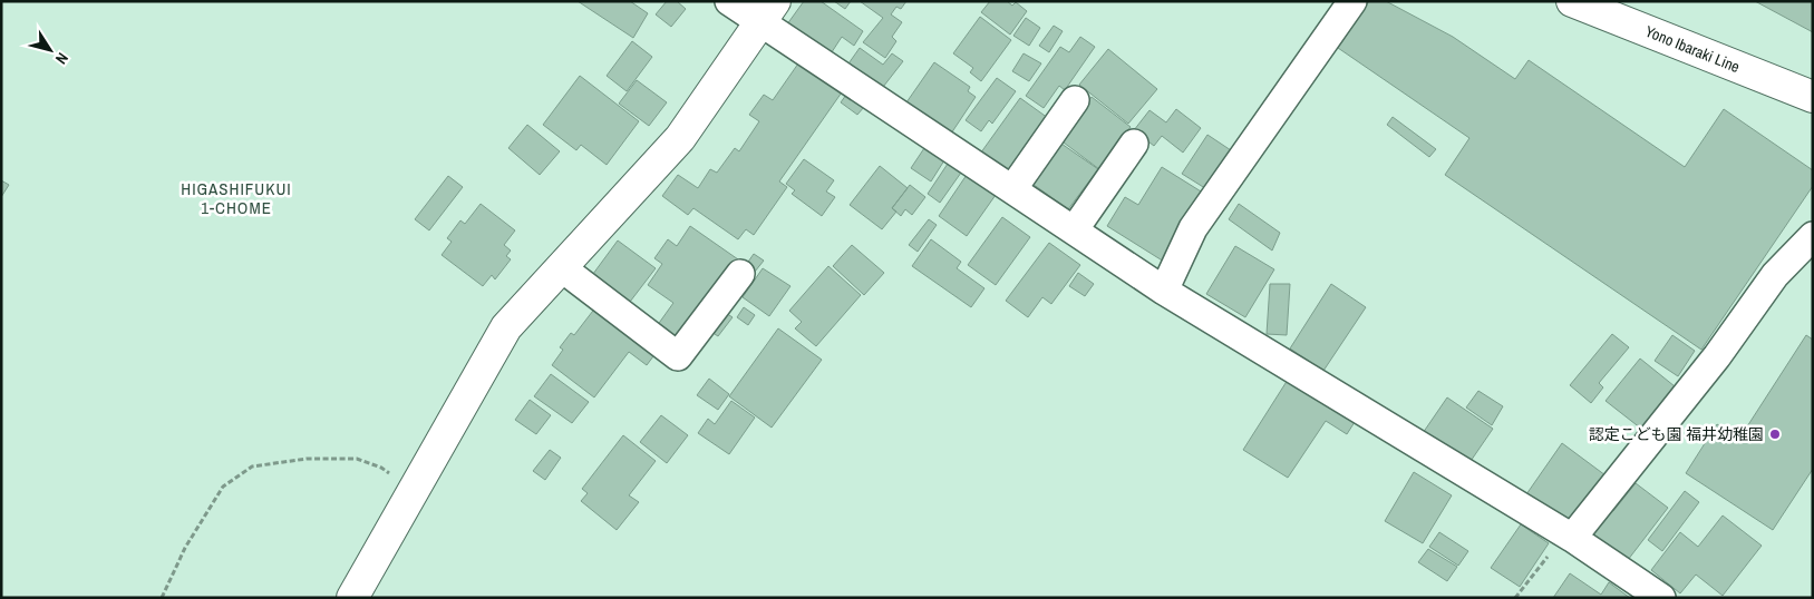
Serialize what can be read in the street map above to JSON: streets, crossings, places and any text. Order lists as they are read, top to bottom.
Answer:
{
  "streets": {
    "street": ["Yono Ibaraki Line"]
  },
  "districts": ["HIGASHIFUKUI 1-CHOME"],
  "places": ["認定こども園 福井幼稚園"],
  "north": "bottom right"
}
